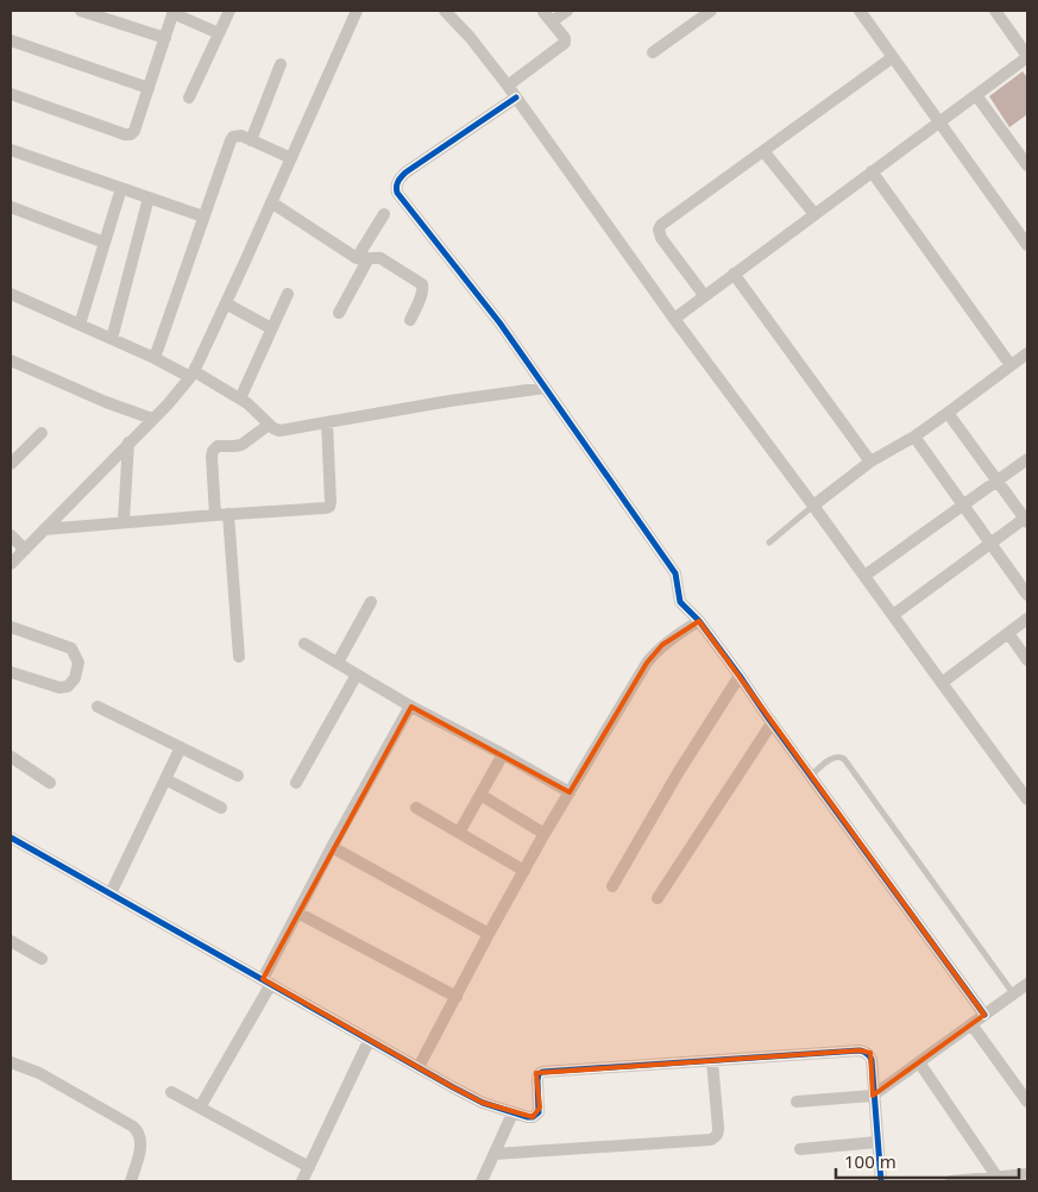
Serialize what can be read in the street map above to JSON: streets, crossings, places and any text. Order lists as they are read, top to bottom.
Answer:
{
  "scale_bar": "100 m"
}
